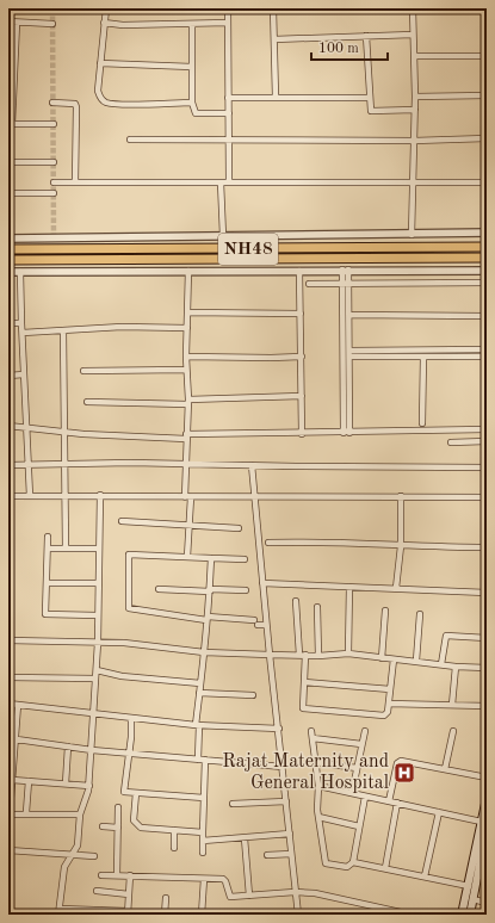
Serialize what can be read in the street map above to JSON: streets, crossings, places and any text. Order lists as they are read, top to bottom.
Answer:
{
  "streets": {
    "highway": ["NH48"]
  },
  "places": {
    "hospital": ["Rajat Maternity and General Hospital"]
  },
  "scale_bar": "100 m"
}
